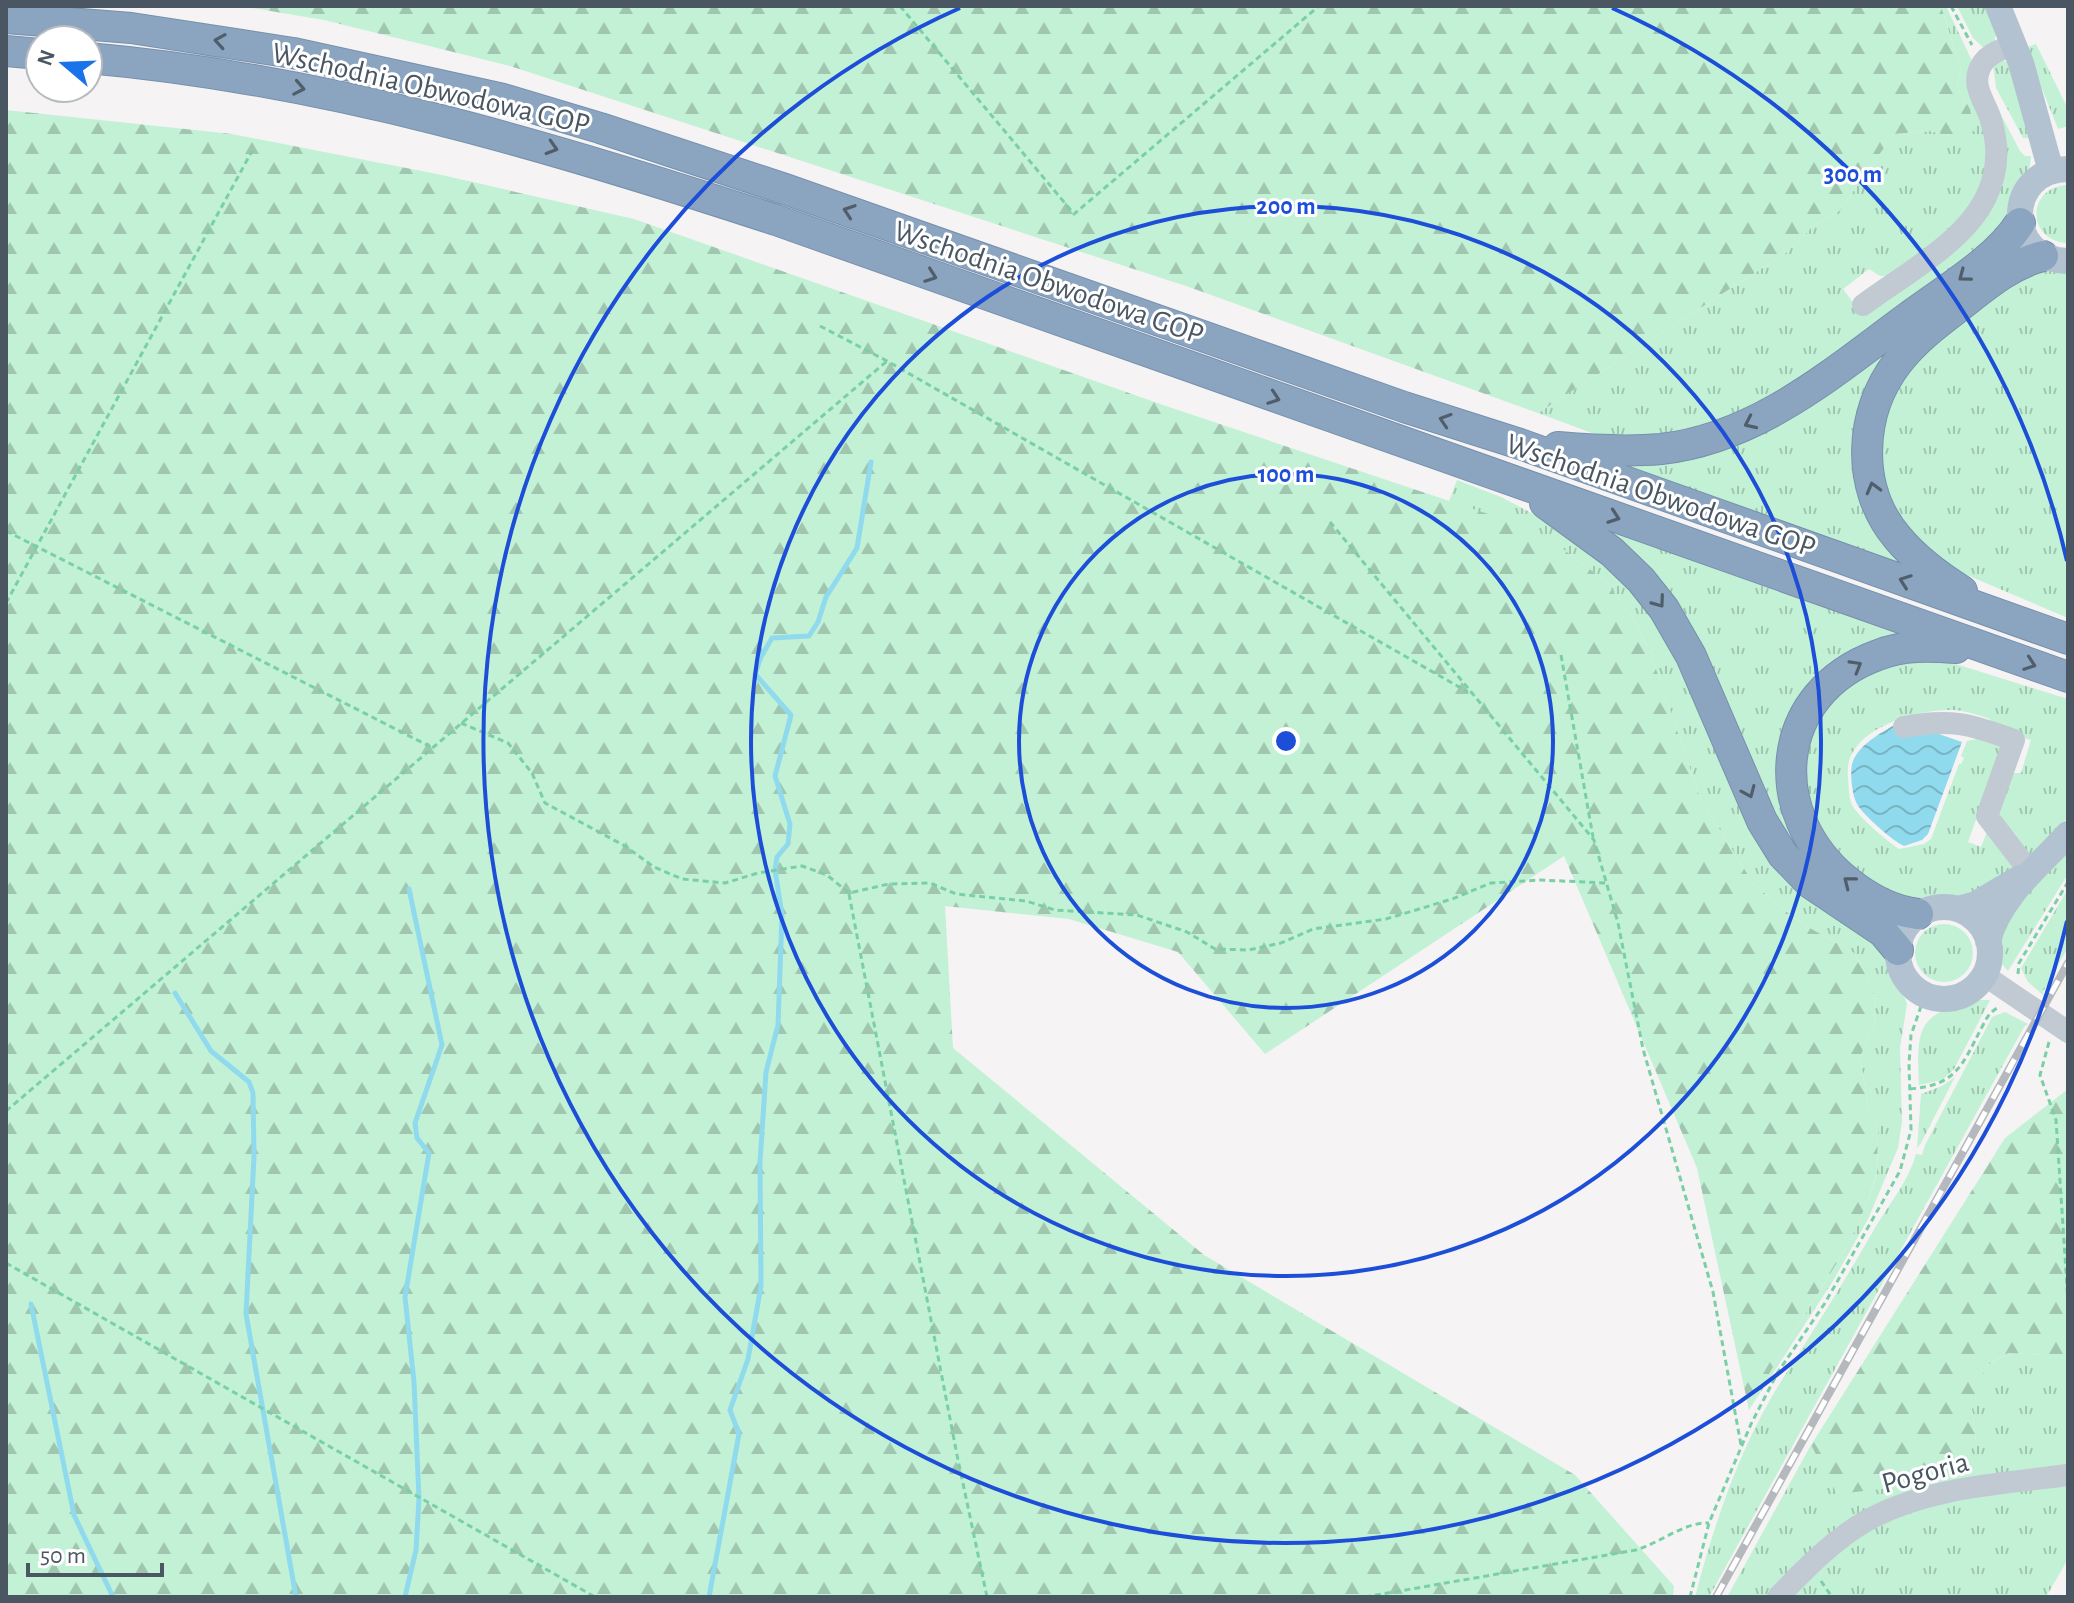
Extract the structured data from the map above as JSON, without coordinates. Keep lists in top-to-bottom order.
{
  "streets": {
    "highway": ["Wschodnia Obwodowa GOP"],
    "street": ["Pogoria"]
  },
  "scale_bar": "50 m",
  "north": "left",
  "rings": ["300 m", "200 m", "100 m"]
}
